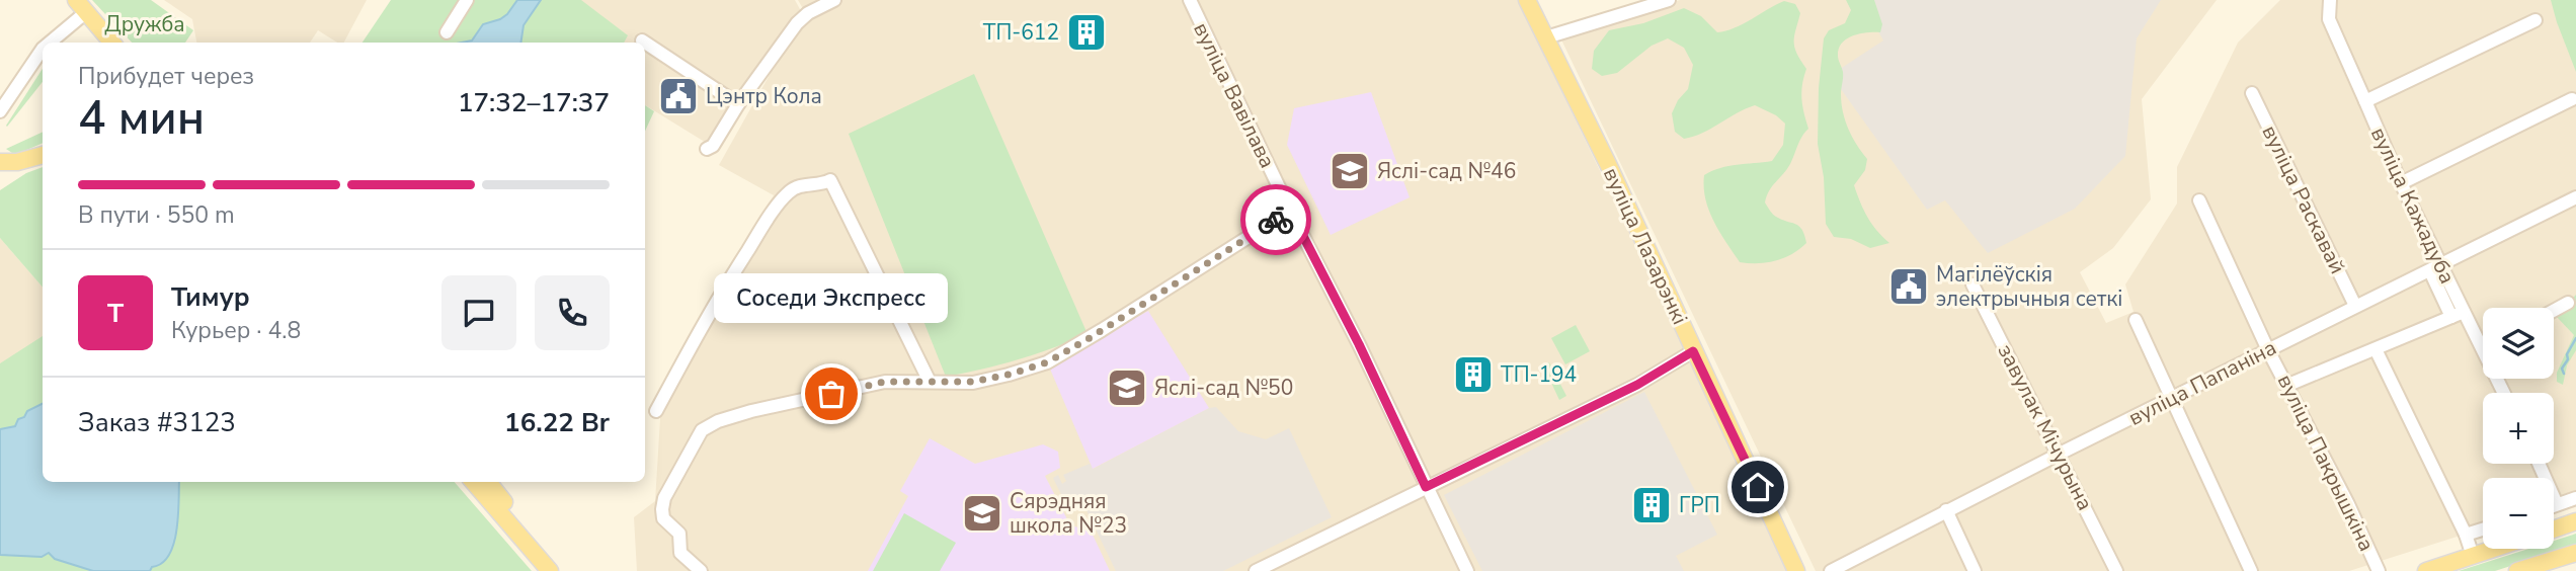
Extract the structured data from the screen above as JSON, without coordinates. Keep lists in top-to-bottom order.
{
  "streets": {
    "main road": ["вуліца Лазарэнкі"],
    "street": [
      "вуліца Вавілава",
      "вуліца Раскавай",
      "вуліца Кажадуба",
      "вуліца Папаніна",
      "завулак Мічурына",
      "вуліца Пакрышкіна"
    ]
  },
  "crossings": [
    ["вуліца Раскавай", "вуліца Папаніна"],
    ["вуліца Кажадуба", "вуліца Папаніна"],
    ["вуліца Папаніна", "завулак Мічурына"],
    ["вуліца Папаніна", "вуліца Пакрышкіна"]
  ],
  "parks": ["Дружба"],
  "places": {
    "building": ["ТП-612", "ТП-194", "ГРП"],
    "public building": ["Цэнтр Кола", "Магілёўскія электрычныя сеткі"],
    "school or university": ["Яслі-сад №46", "Яслі-сад №50", "Сярэдняя школа №23"],
    "other": ["Соседи Экспресс"]
  },
  "page": {
    "heading": ["4 мин", "Прибудет через", "17:32–17:37"],
    "panel": [
      "Тимур",
      "Курьер · 4.8",
      "Заказ #3123",
      "16.22 Br"
    ],
    "bar": "В пути · 550 m",
    "bubble": "Соседи Экспресс",
    "round": "Т",
    "map_buttons": ["+", "−"]
  }
}
